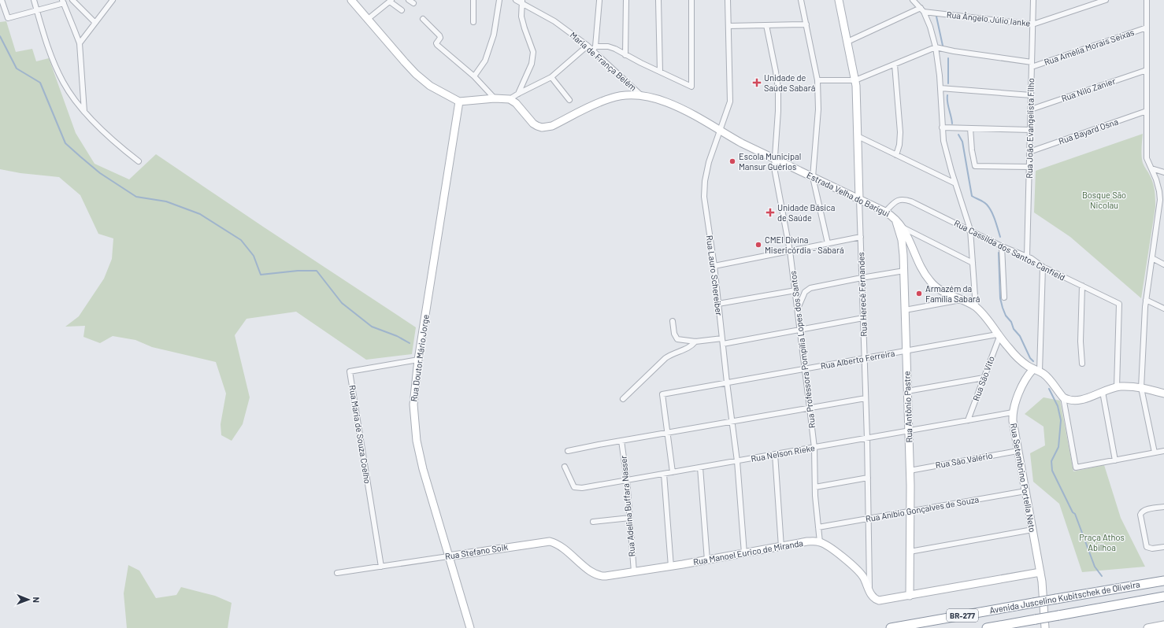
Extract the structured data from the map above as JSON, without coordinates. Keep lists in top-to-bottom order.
{
  "streets": {
    "highway": ["Avenida Juscelino Kubitschek de Oliveira", "BR-277"],
    "street": [
      "Rua Ângelo Júlio Ianke",
      "Rua Amélia Morais Seixas",
      "Maria de França Belém",
      "Rua Nilo Zanier",
      "Rua João Evangelista Filho",
      "Rua Bayard Osna",
      "Estrada Velha do Barigui",
      "Rua Cassilda dos Santos Canfield",
      "Rua Lauro Schereiber",
      "Rua Herecê Fernandes",
      "Rua Professora Pompília Lopes dos Santos",
      "Rua Doutor Mário Jorge",
      "Rua Alberto Ferreira",
      "Rua São Vito",
      "Rua Antônio Pastre",
      "Rua Maria de Souza Coelho",
      "Rua Nelson Rieke",
      "Rua São Valério",
      "Rua Setembrino Portella Neto",
      "Rua Adelina Buffara Nasser",
      "Rua Aníbio Gonçalves de Souza",
      "Rua Stefano Soik",
      "Rua Manoel Eurico de Miranda"
    ]
  },
  "crossings": [
    ["Rua Ângelo Júlio Ianke", "Rua João Evangelista Filho"],
    ["Rua Amélia Morais Seixas", "Rua João Evangelista Filho"],
    ["Maria de França Belém", "Estrada Velha do Barigui"],
    ["Rua Nilo Zanier", "Rua João Evangelista Filho"],
    ["Rua João Evangelista Filho", "Rua Bayard Osna"],
    ["Rua João Evangelista Filho", "Rua Cassilda dos Santos Canfield"],
    ["Estrada Velha do Barigui", "Rua Cassilda dos Santos Canfield"],
    ["Estrada Velha do Barigui", "Rua Lauro Schereiber"],
    ["Estrada Velha do Barigui", "Rua Herecê Fernandes"],
    ["Estrada Velha do Barigui", "Rua Professora Pompília Lopes dos Santos"],
    ["Estrada Velha do Barigui", "Rua Alberto Ferreira"],
    ["Estrada Velha do Barigui", "Rua São Vito"],
    ["Estrada Velha do Barigui", "Rua Antônio Pastre"],
    ["Estrada Velha do Barigui", "Rua Setembrino Portella Neto"],
    ["Rua Lauro Schereiber", "Rua Alberto Ferreira"],
    ["Rua Lauro Schereiber", "Rua Nelson Rieke"],
    ["Rua Lauro Schereiber", "Rua Manoel Eurico de Miranda"],
    ["Rua Herecê Fernandes", "Rua Alberto Ferreira"],
    ["Rua Herecê Fernandes", "Rua Nelson Rieke"],
    ["Rua Herecê Fernandes", "Rua Aníbio Gonçalves de Souza"],
    ["Rua Professora Pompília Lopes dos Santos", "Rua Alberto Ferreira"],
    ["Rua Professora Pompília Lopes dos Santos", "Rua Nelson Rieke"],
    ["Rua Professora Pompília Lopes dos Santos", "Rua Aníbio Gonçalves de Souza"],
    ["Rua Professora Pompília Lopes dos Santos", "Rua Manoel Eurico de Miranda"],
    ["Rua Doutor Mário Jorge", "Rua Maria de Souza Coelho"],
    ["Rua Doutor Mário Jorge", "Rua Stefano Soik"],
    ["Rua Alberto Ferreira", "Rua São Vito"],
    ["Rua Alberto Ferreira", "Rua Antônio Pastre"],
    ["Rua São Vito", "Rua Nelson Rieke"],
    ["Rua Antônio Pastre", "Rua Nelson Rieke"],
    ["Rua Antônio Pastre", "Rua São Valério"],
    ["Rua Antônio Pastre", "Rua Aníbio Gonçalves de Souza"],
    ["Rua Maria de Souza Coelho", "Rua Stefano Soik"],
    ["Rua Nelson Rieke", "Rua Setembrino Portella Neto"],
    ["Rua Nelson Rieke", "Rua Adelina Buffara Nasser"],
    ["Rua São Valério", "Rua Setembrino Portella Neto"],
    ["Rua Setembrino Portella Neto", "Rua Aníbio Gonçalves de Souza"],
    ["Rua Adelina Buffara Nasser", "Rua Manoel Eurico de Miranda"],
    ["Rua Stefano Soik", "Rua Manoel Eurico de Miranda"]
  ],
  "parks": ["Bosque São Nicolau", "Praça Athos Abilhoa"],
  "places": {
    "health": ["Unidade de Saúde Sabará", "Unidade Básica de Saúde"],
    "other": ["Escola Municipal Mansur Guérios", "CMEI Divina Misericórdia - Sabará", "Armazém da Família Sabará"]
  },
  "north": "right"
}
